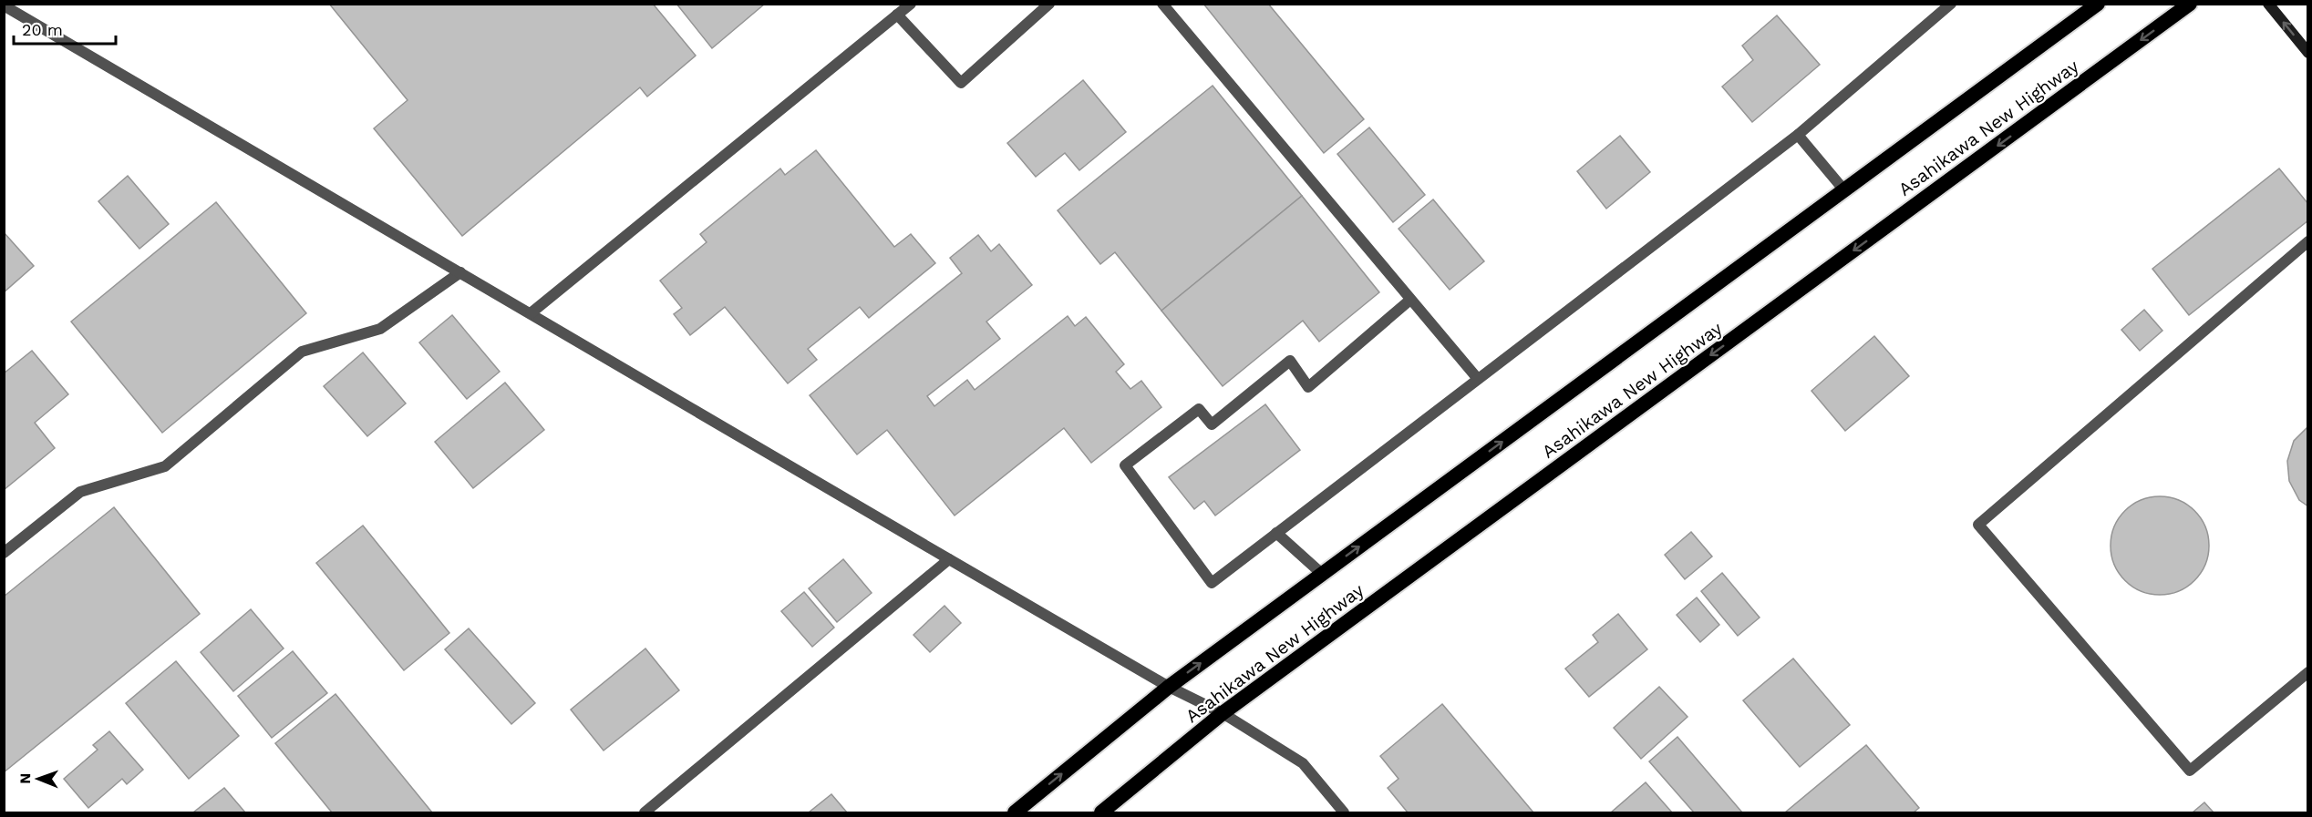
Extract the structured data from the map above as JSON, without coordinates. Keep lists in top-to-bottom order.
{
  "streets": {
    "highway": ["Asahikawa New Highway"]
  },
  "scale_bar": "20 m",
  "north": "left"
}
